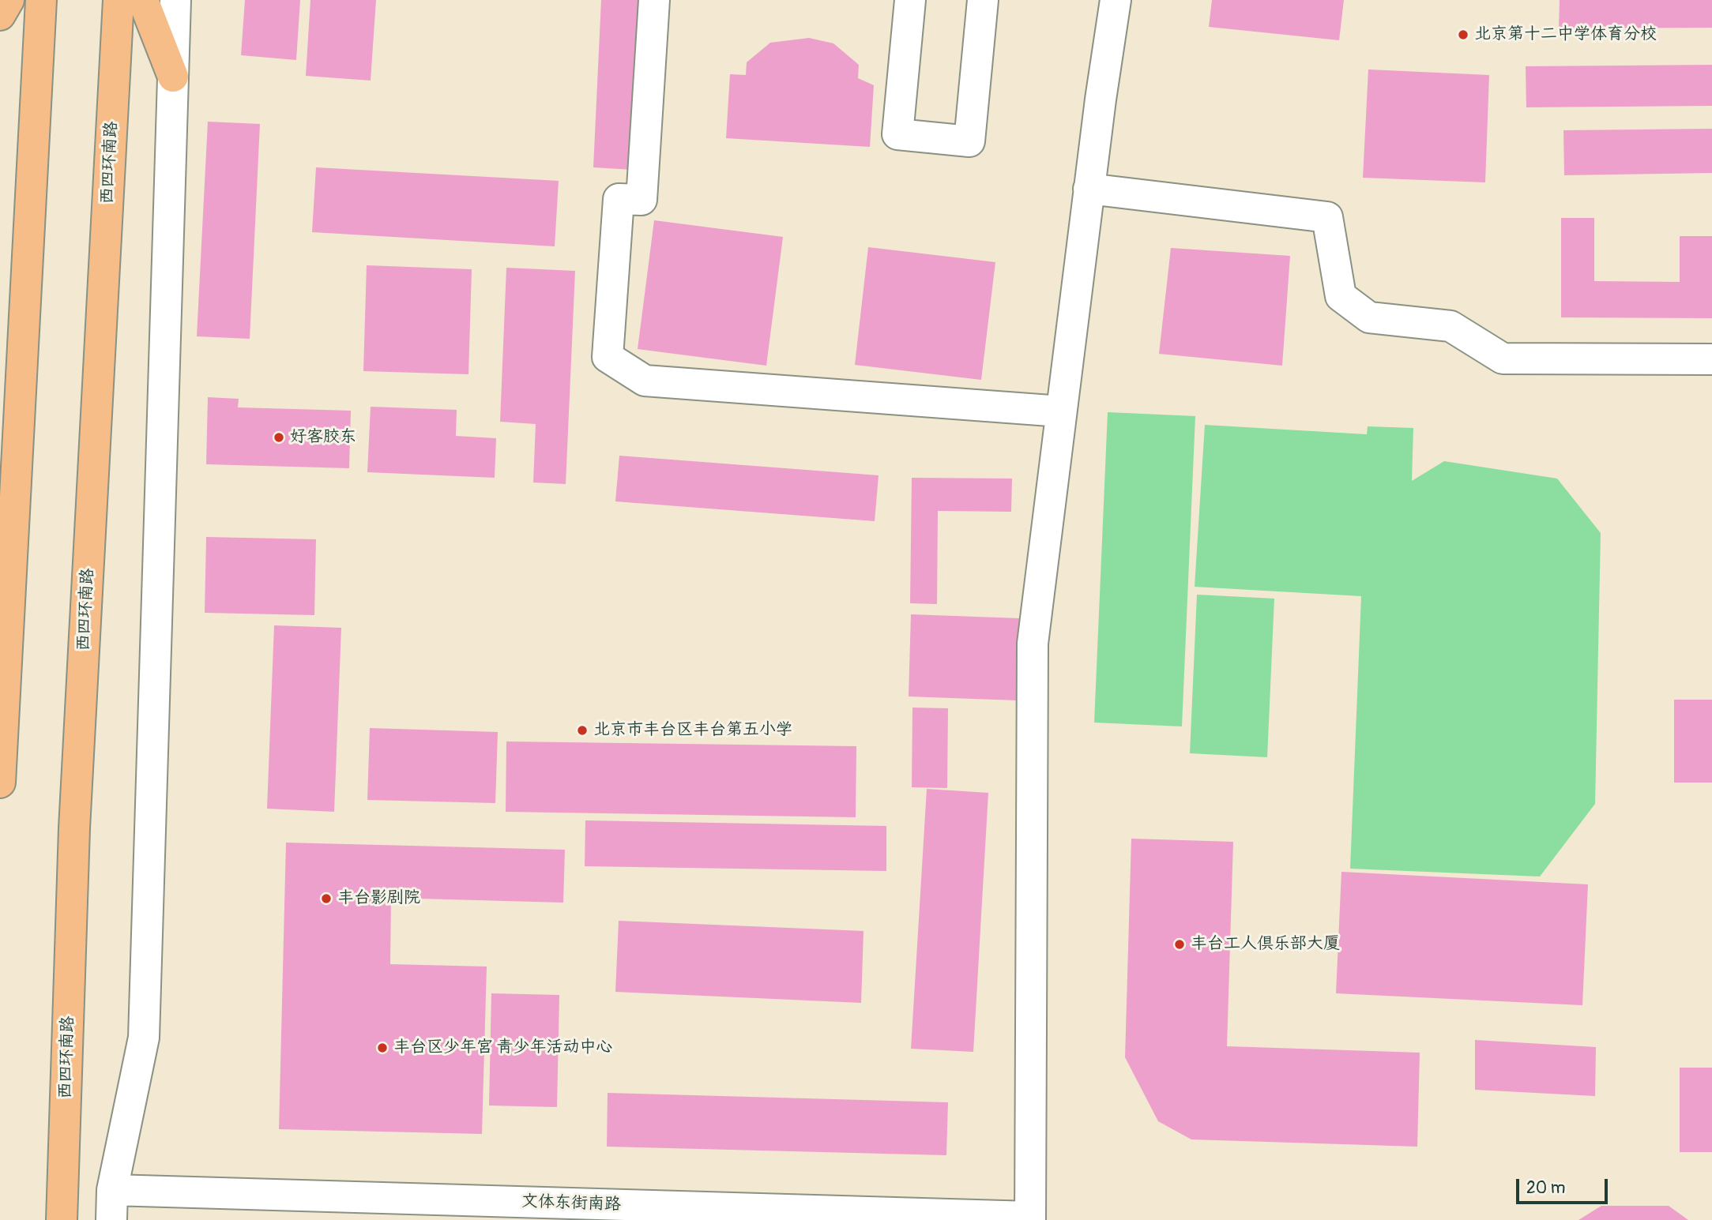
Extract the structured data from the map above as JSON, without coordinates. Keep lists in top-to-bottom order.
{
  "streets": {
    "main road": ["西四环南路"],
    "street": ["文体东街南路"]
  },
  "places": [
    "北京第十二中学体育分校",
    "好客胶东",
    "北京市丰台区丰台第五小学",
    "丰台影剧院",
    "丰台工人俱乐部大厦",
    "丰台区少年宫 青少年活动中心"
  ],
  "scale_bar": "20 m"
}
